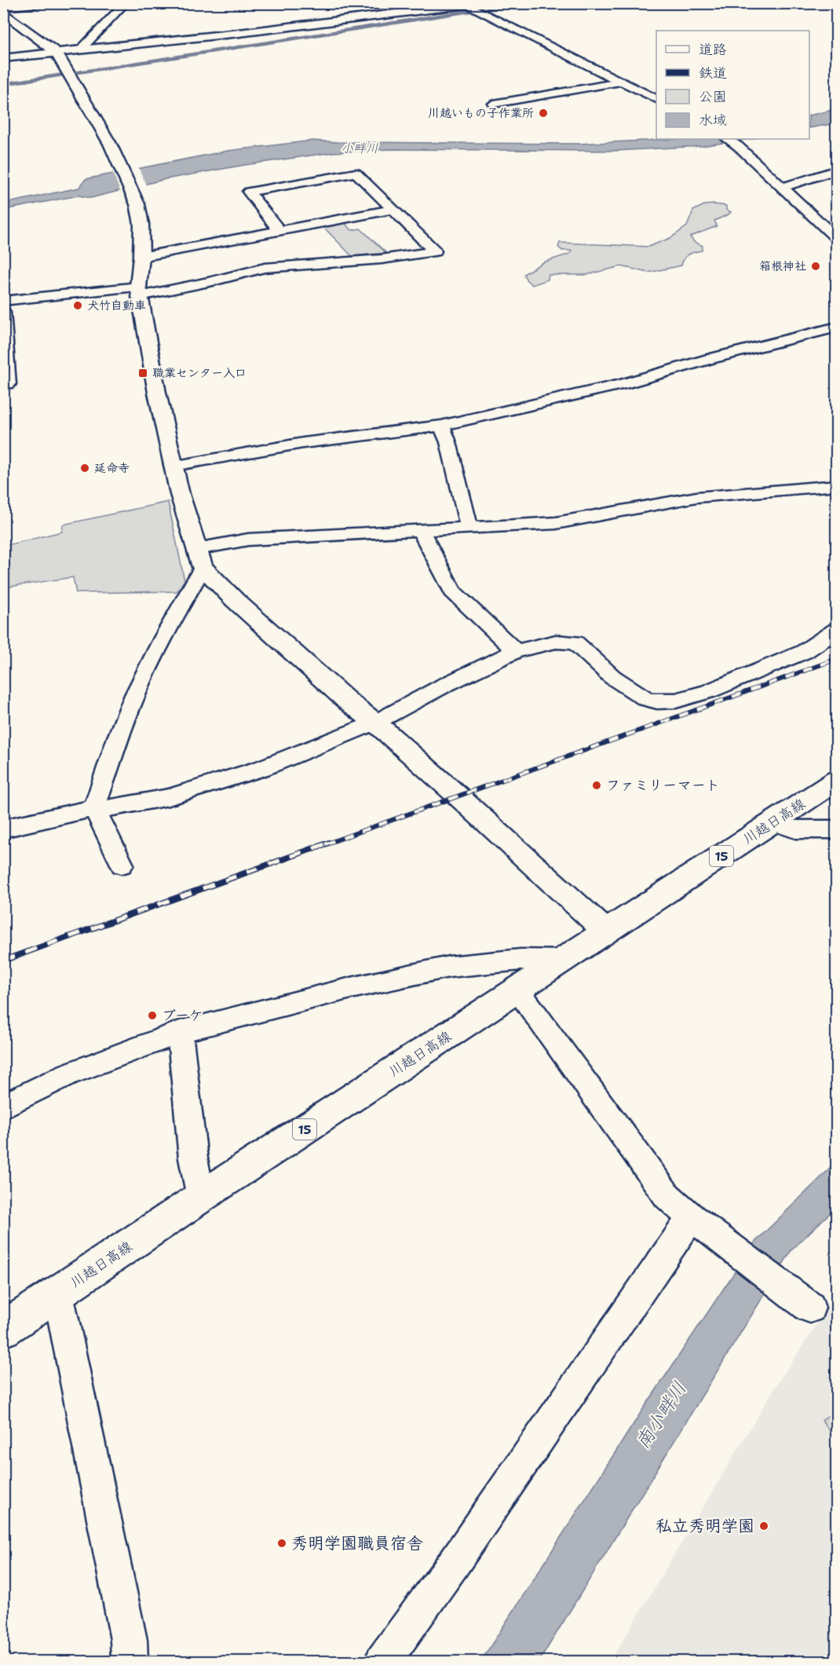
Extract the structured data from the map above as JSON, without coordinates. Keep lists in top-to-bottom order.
{
  "streets": {
    "street": ["川越日高線", "15"]
  },
  "water": ["小畔川", "南小畔川"],
  "places": {
    "other": [
      "川越いもの子作業所",
      "箱根神社",
      "犬竹自動車",
      "延命寺",
      "ファミリーマート",
      "ブーケ",
      "私立秀明学園",
      "秀明学園職員宿舎"
    ],
    "transit": ["職業センター入口"]
  },
  "legend": [
    "道路",
    "鉄道",
    "公園",
    "水域"
  ]
}
